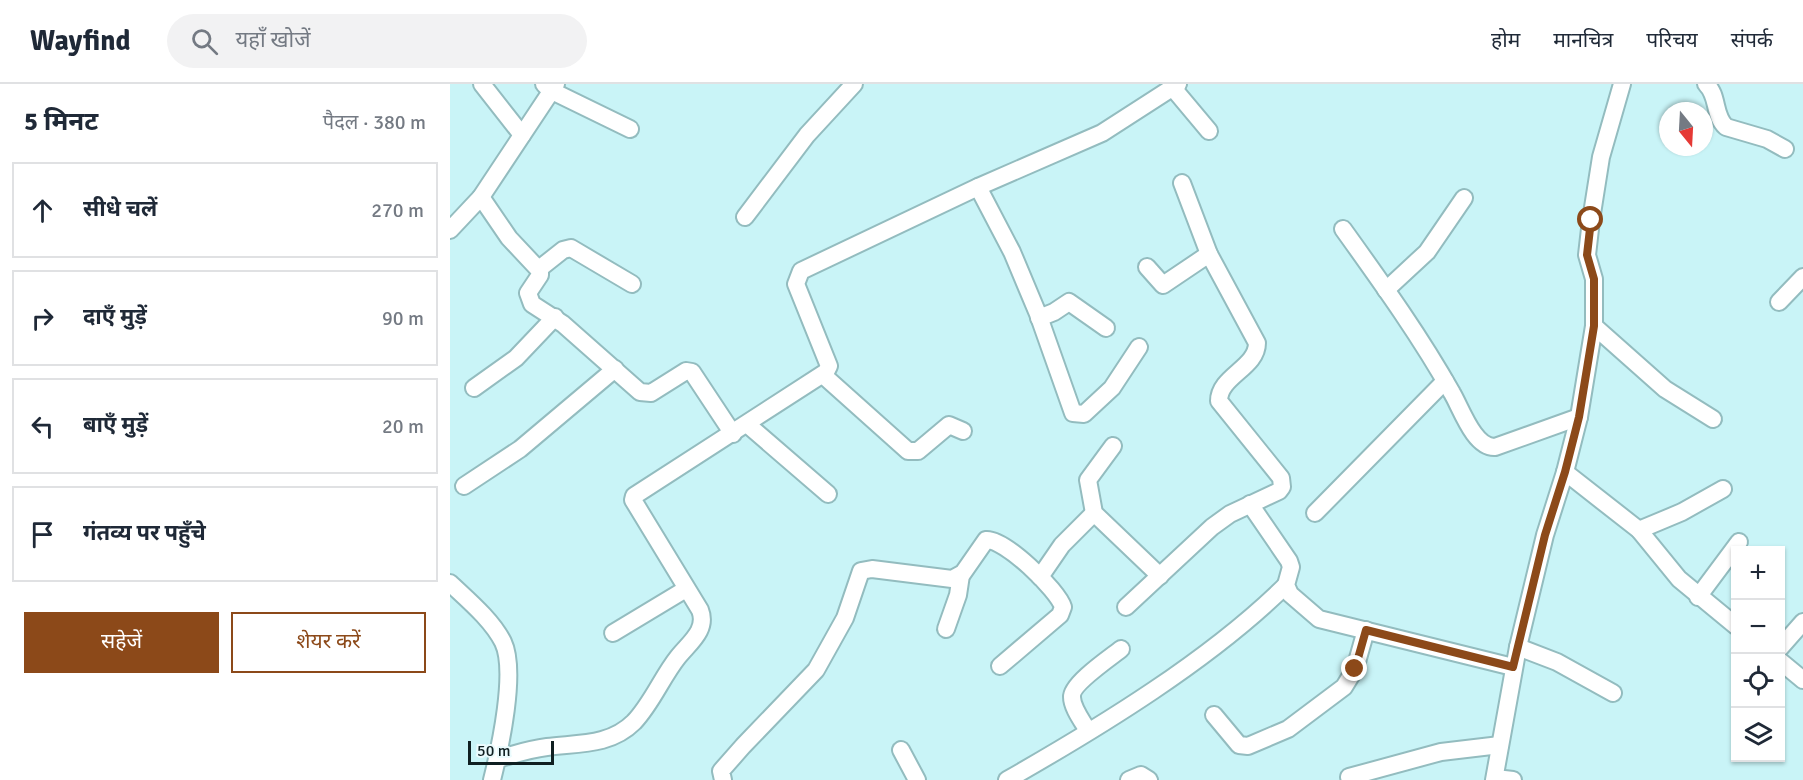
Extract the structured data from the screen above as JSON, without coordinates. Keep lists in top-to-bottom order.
{
  "scale_bar": "50 m",
  "north": "bottom",
  "page": {
    "header": "Wayfind",
    "search": "यहाँ खोजें",
    "nav": [
      "होम",
      "मानचित्र",
      "परिचय",
      "संपर्क"
    ],
    "heading": ["5 मिनट", "पैदल · 380 m"],
    "list": [
      ["सीधे चलें", "270 m"],
      ["दाएँ मुड़ें", "90 m"],
      ["बाएँ मुड़ें", "20 m"],
      "गंतव्य पर पहुँचे"
    ],
    "map_buttons": ["+", "−"],
    "buttons": ["सहेजें", "शेयर करें"],
    "scale": "50 m"
  }
}
